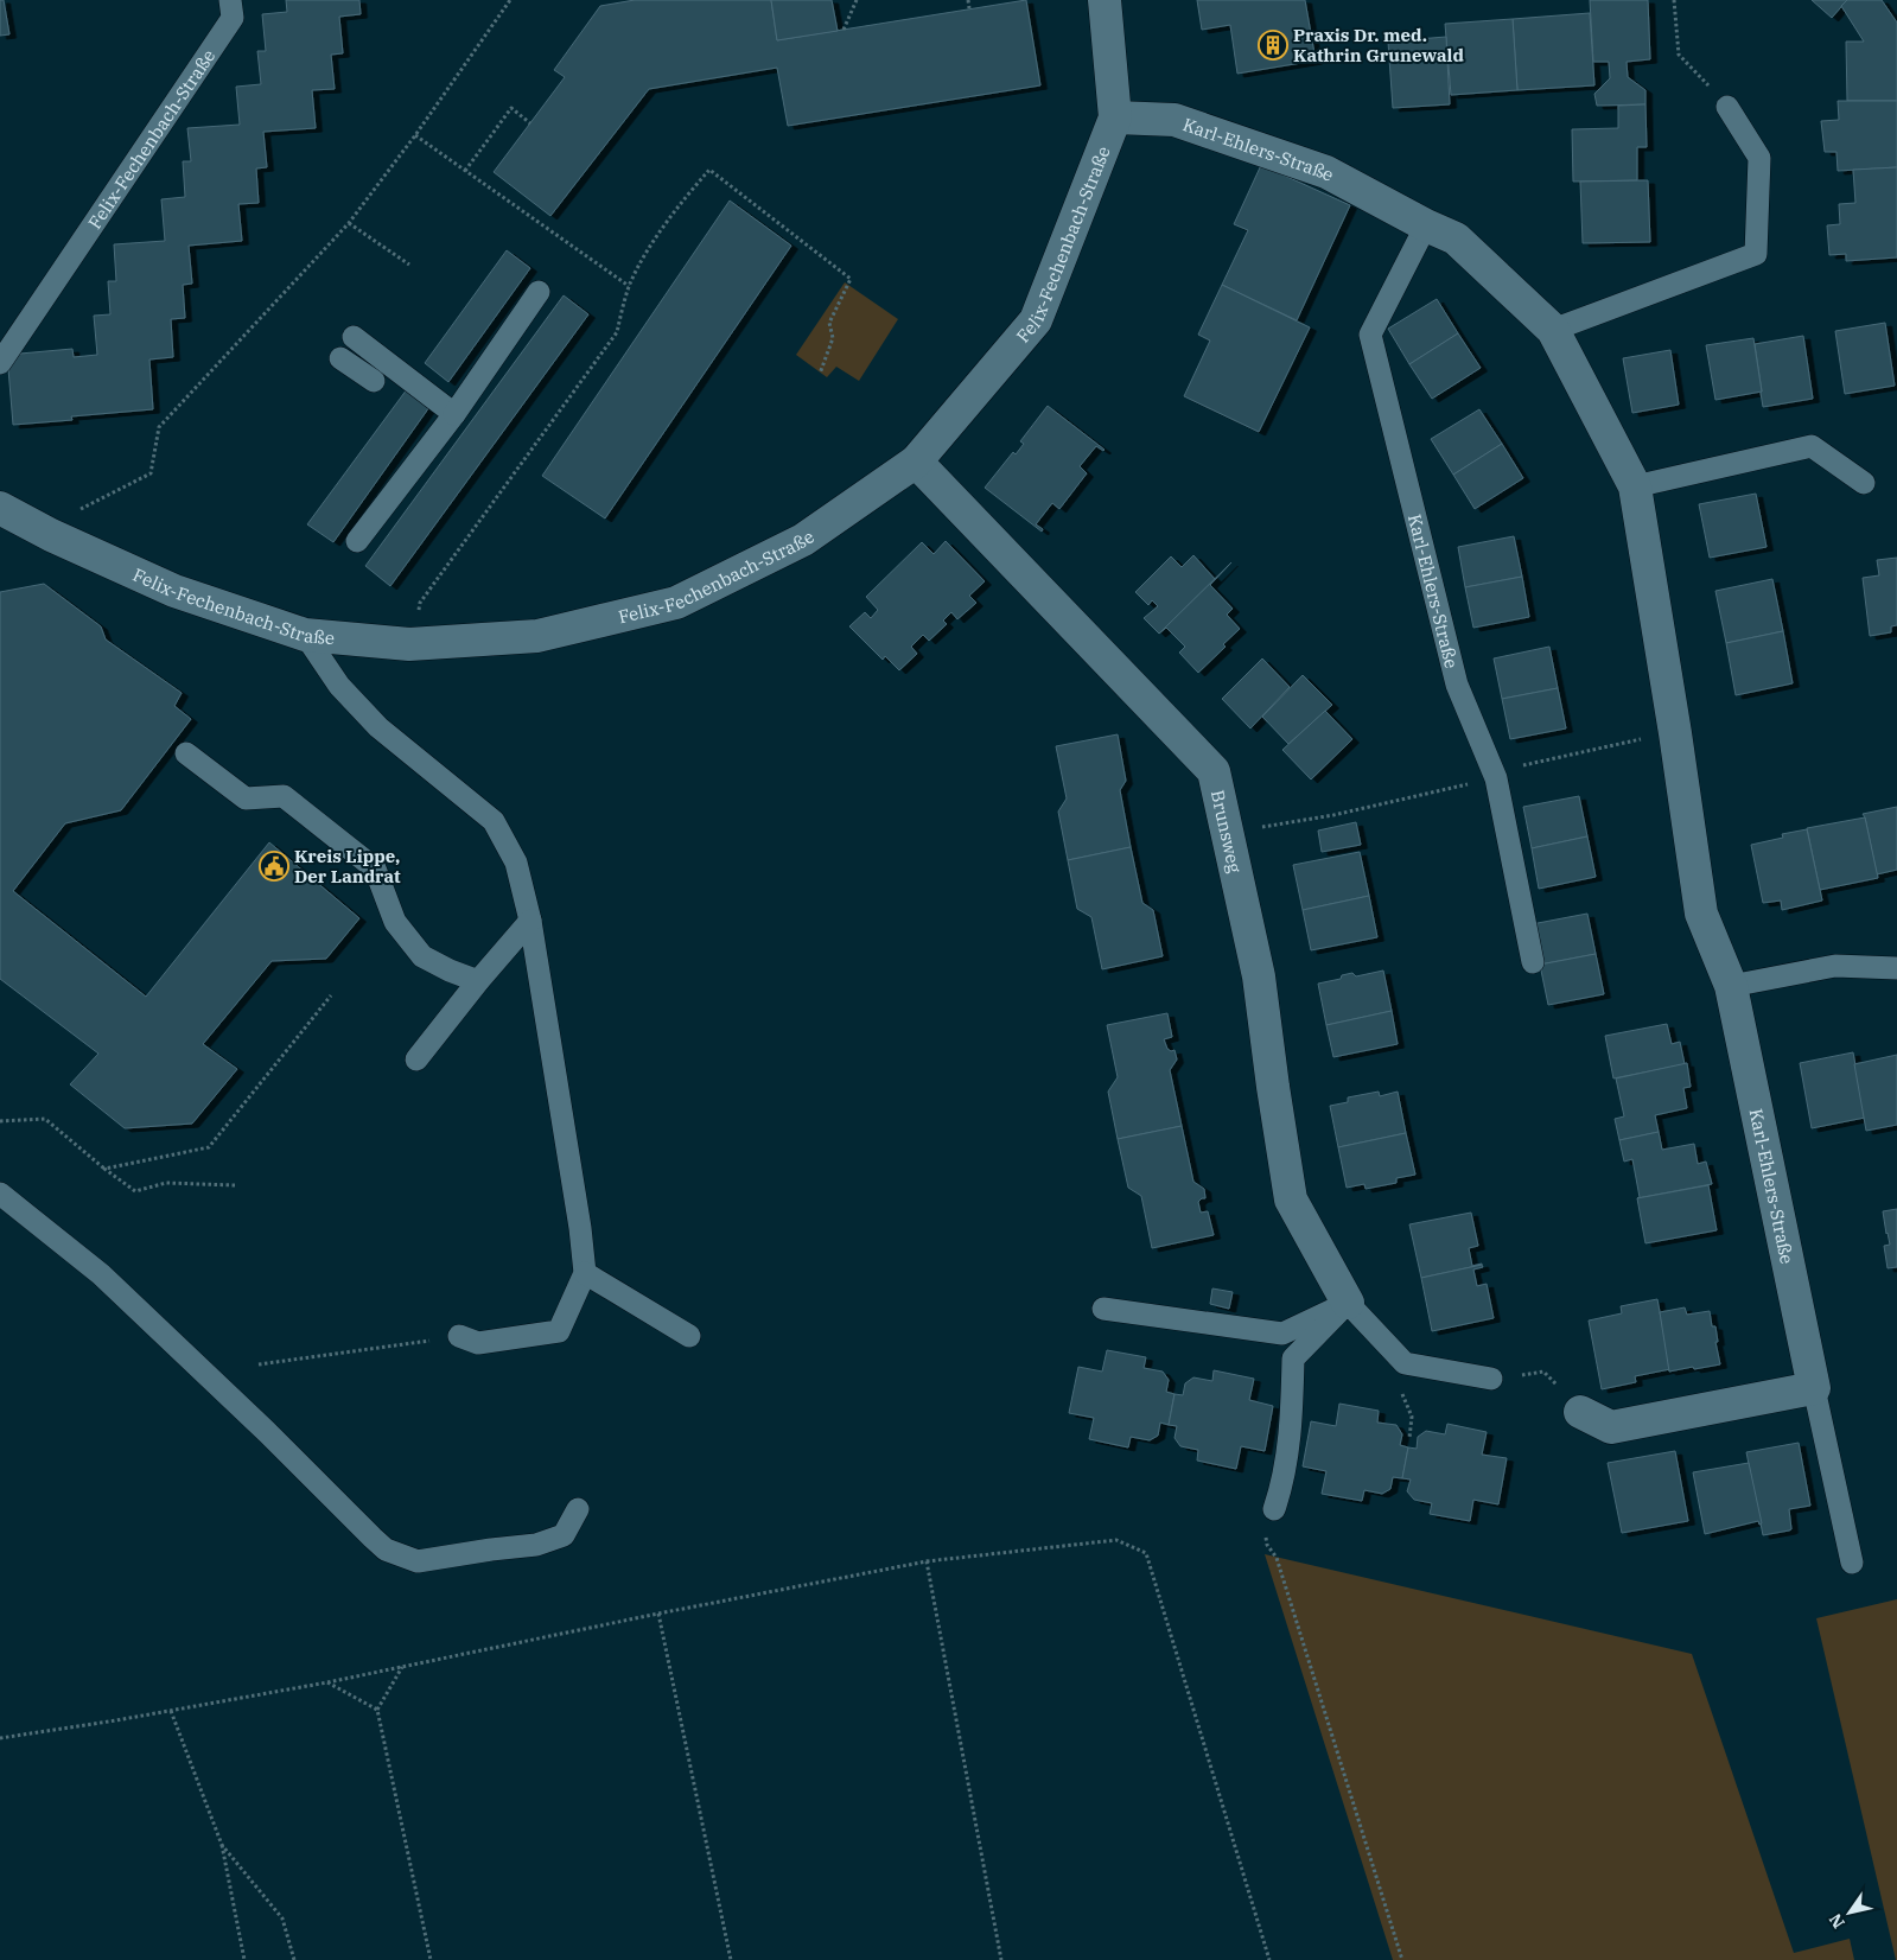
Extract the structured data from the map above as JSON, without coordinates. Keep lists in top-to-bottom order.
{
  "streets": {
    "street": ["Felix-Fechenbach-Straße", "Karl-Ehlers-Straße", "Brunsweg"]
  },
  "crossings": [
    ["Felix-Fechenbach-Straße", "Karl-Ehlers-Straße"],
    ["Felix-Fechenbach-Straße", "Brunsweg"]
  ],
  "places": {
    "building": ["Praxis Dr. med. Kathrin Grunewald"],
    "public building": ["Kreis Lippe, Der Landrat"]
  },
  "north": "bottom left"
}
